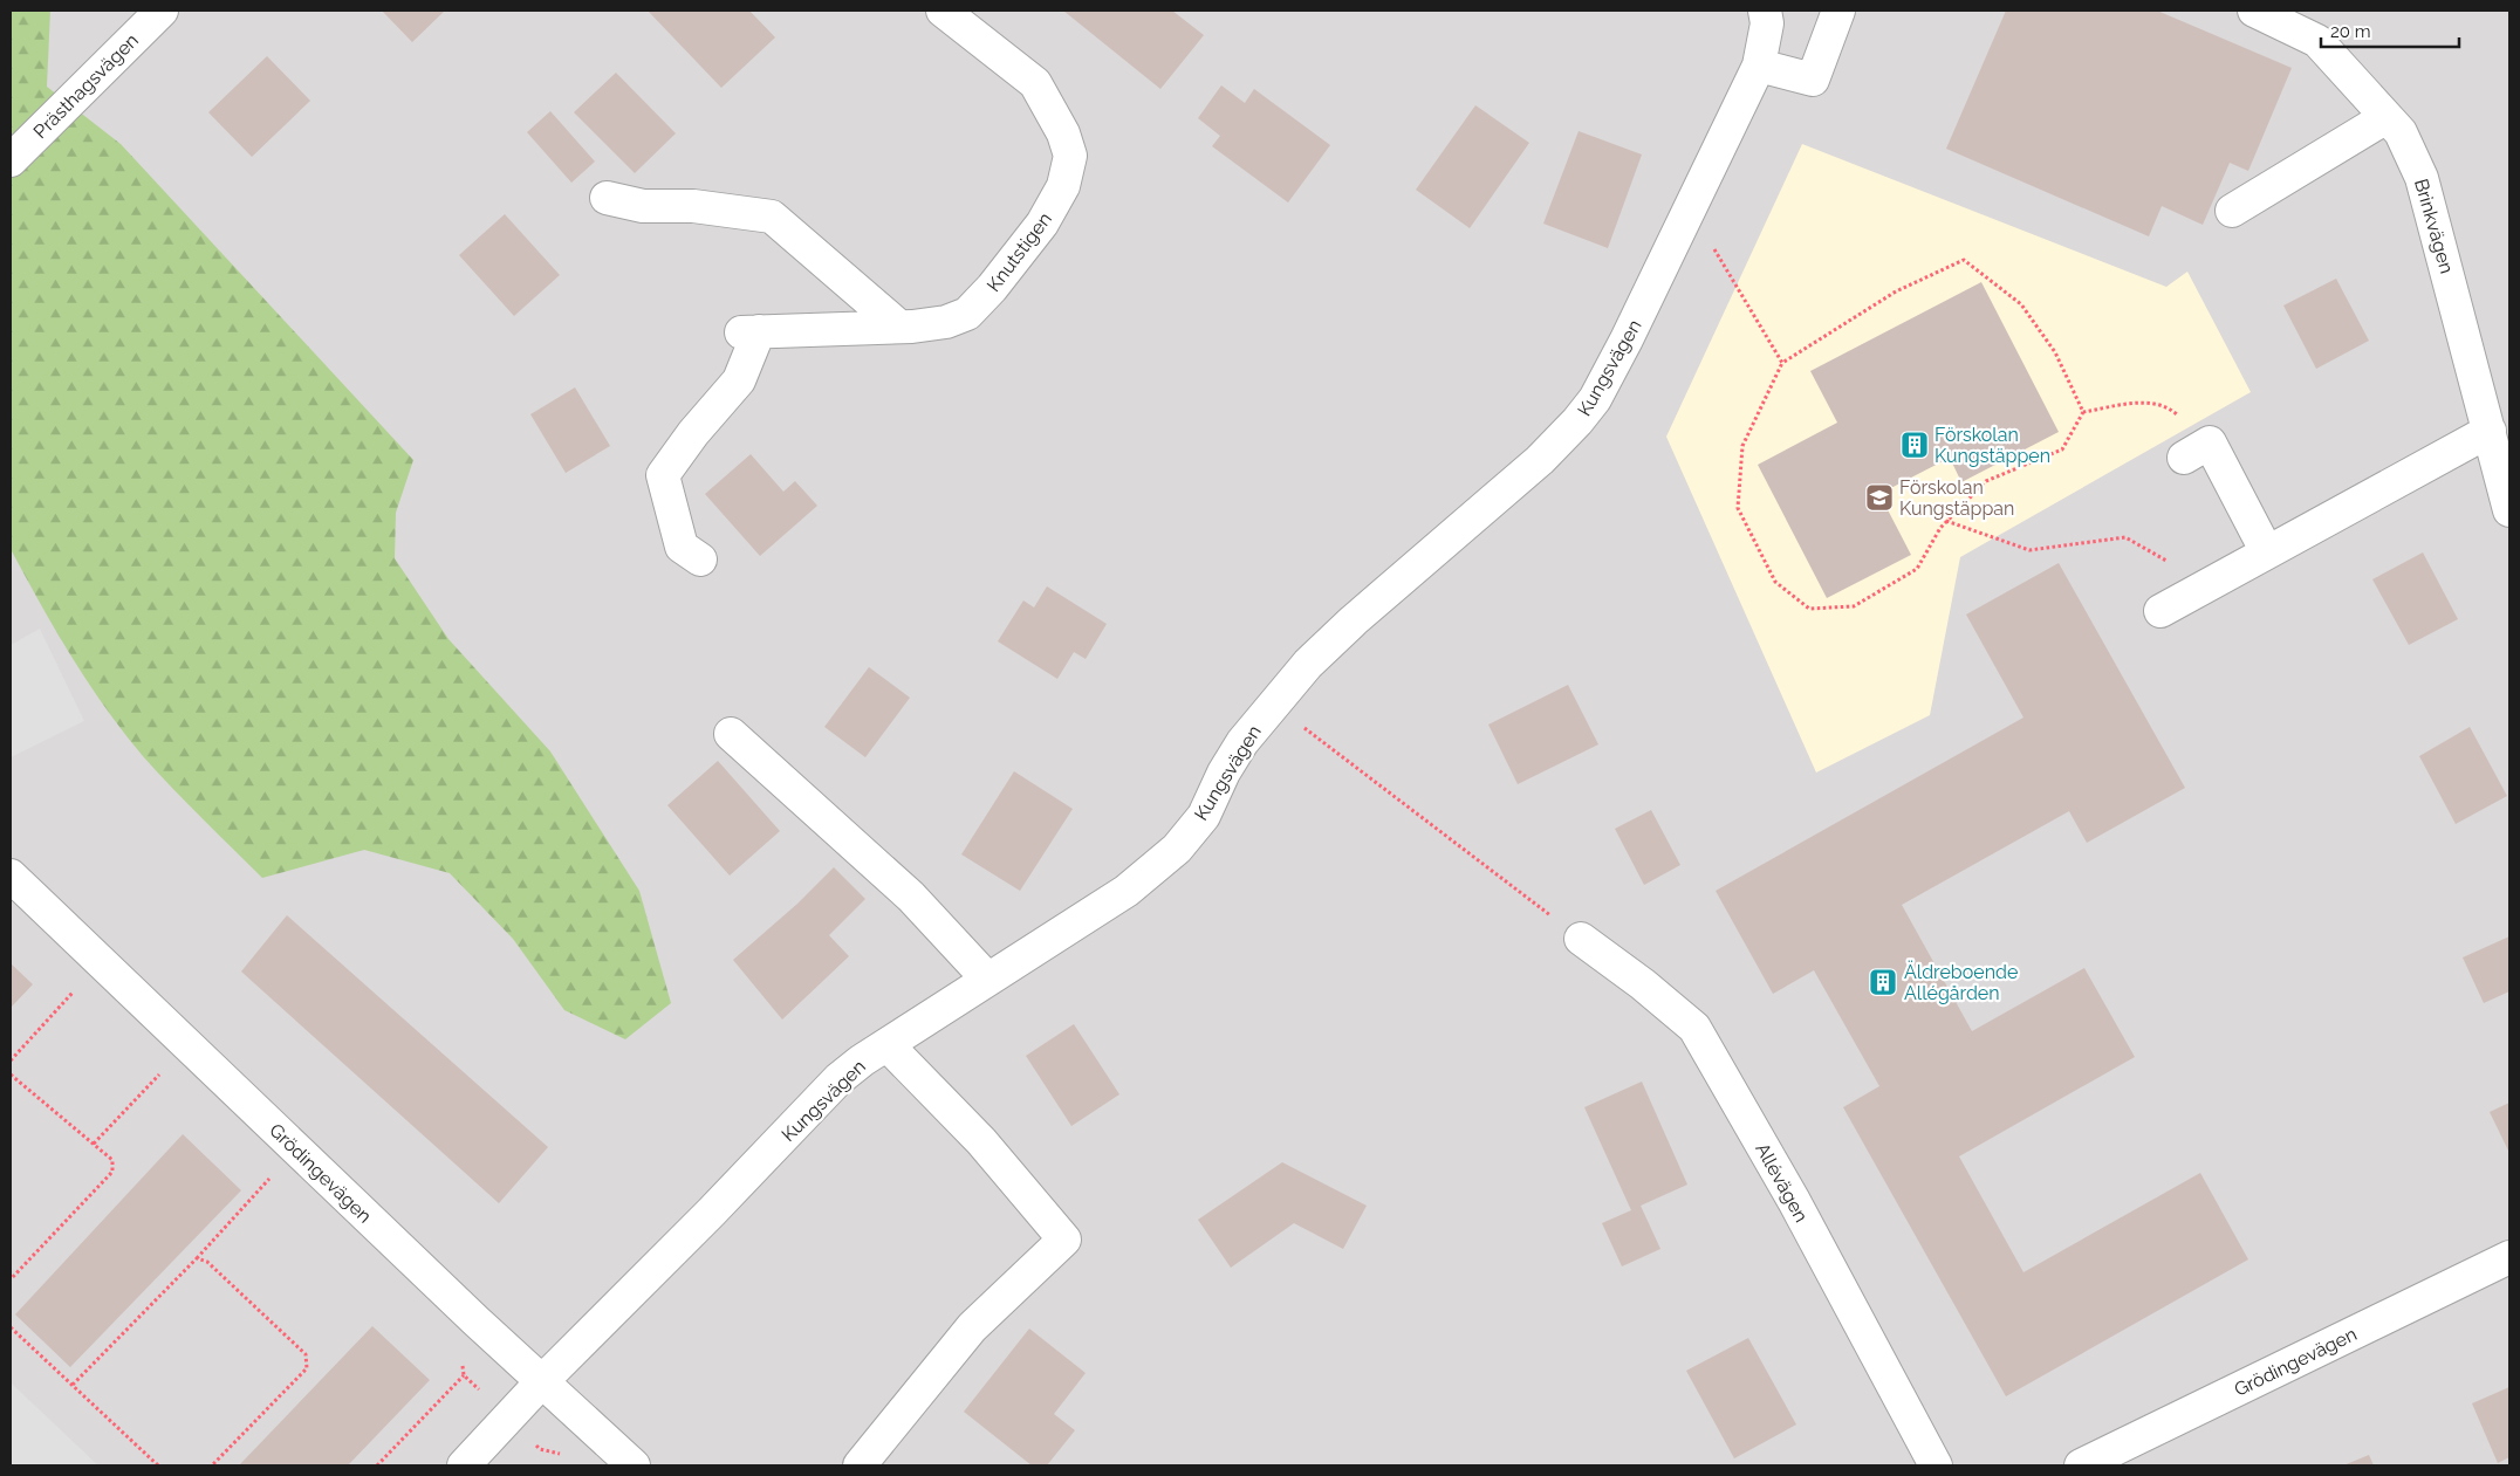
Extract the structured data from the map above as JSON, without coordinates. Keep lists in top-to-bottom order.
{
  "streets": {
    "street": [
      "Prästhagsvägen",
      "Brinkvägen",
      "Knutstigen",
      "Kungsvägen",
      "Grödingevägen",
      "Allévägen"
    ]
  },
  "crossings": [
    ["Kungsvägen", "Grödingevägen"]
  ],
  "places": {
    "building": ["Förskolan Kungstäppen", "Äldreboende Allégården"],
    "school or university": ["Förskolan Kungstäppan"]
  },
  "scale_bar": "20 m"
}
